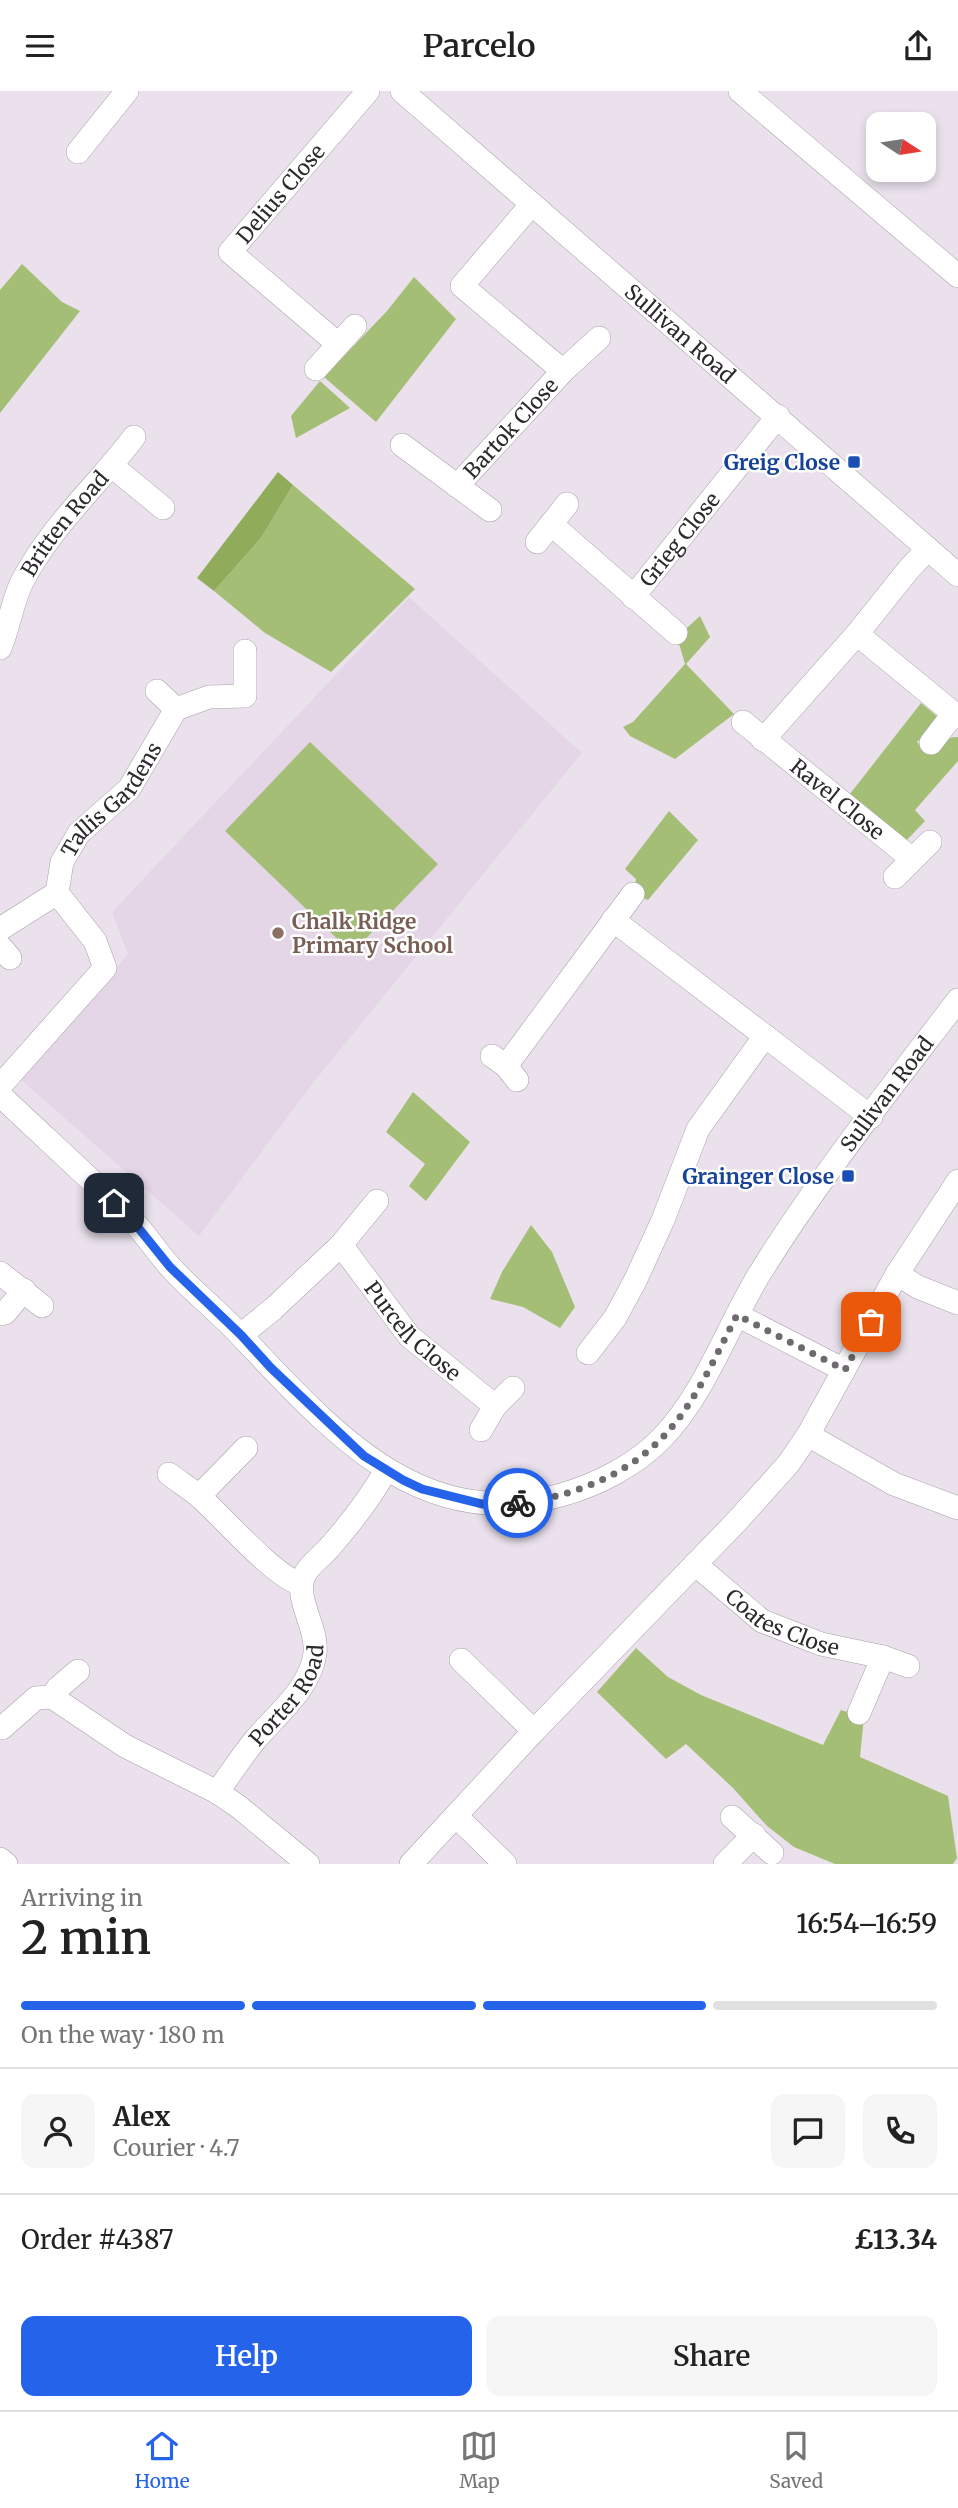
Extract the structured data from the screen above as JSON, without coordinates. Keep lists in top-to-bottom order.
{
  "streets": {
    "street": [
      "Delius Close",
      "Sullivan Road",
      "Bartok Close",
      "Britten Road",
      "Grieg Close",
      "Tallis Gardens",
      "Ravel Close",
      "Purcell Close",
      "Coates Close",
      "Porter Road"
    ]
  },
  "crossings": [
    ["Sullivan Road", "Bartok Close"],
    ["Sullivan Road", "Grieg Close"]
  ],
  "places": {
    "transit": ["Greig Close", "Grainger Close"],
    "other": ["Chalk Ridge Primary School"]
  },
  "north": "right",
  "page": {
    "header": "Parcelo",
    "heading": ["2 min", "Arriving in", "16:54–16:59"],
    "panel": [
      "Alex",
      "Courier · 4.7",
      "Order #4387",
      "£13.34"
    ],
    "bar": "On the way · 180 m",
    "buttons": ["Help", "Share"],
    "tabs": ["Home", "Map", "Saved"]
  }
}
